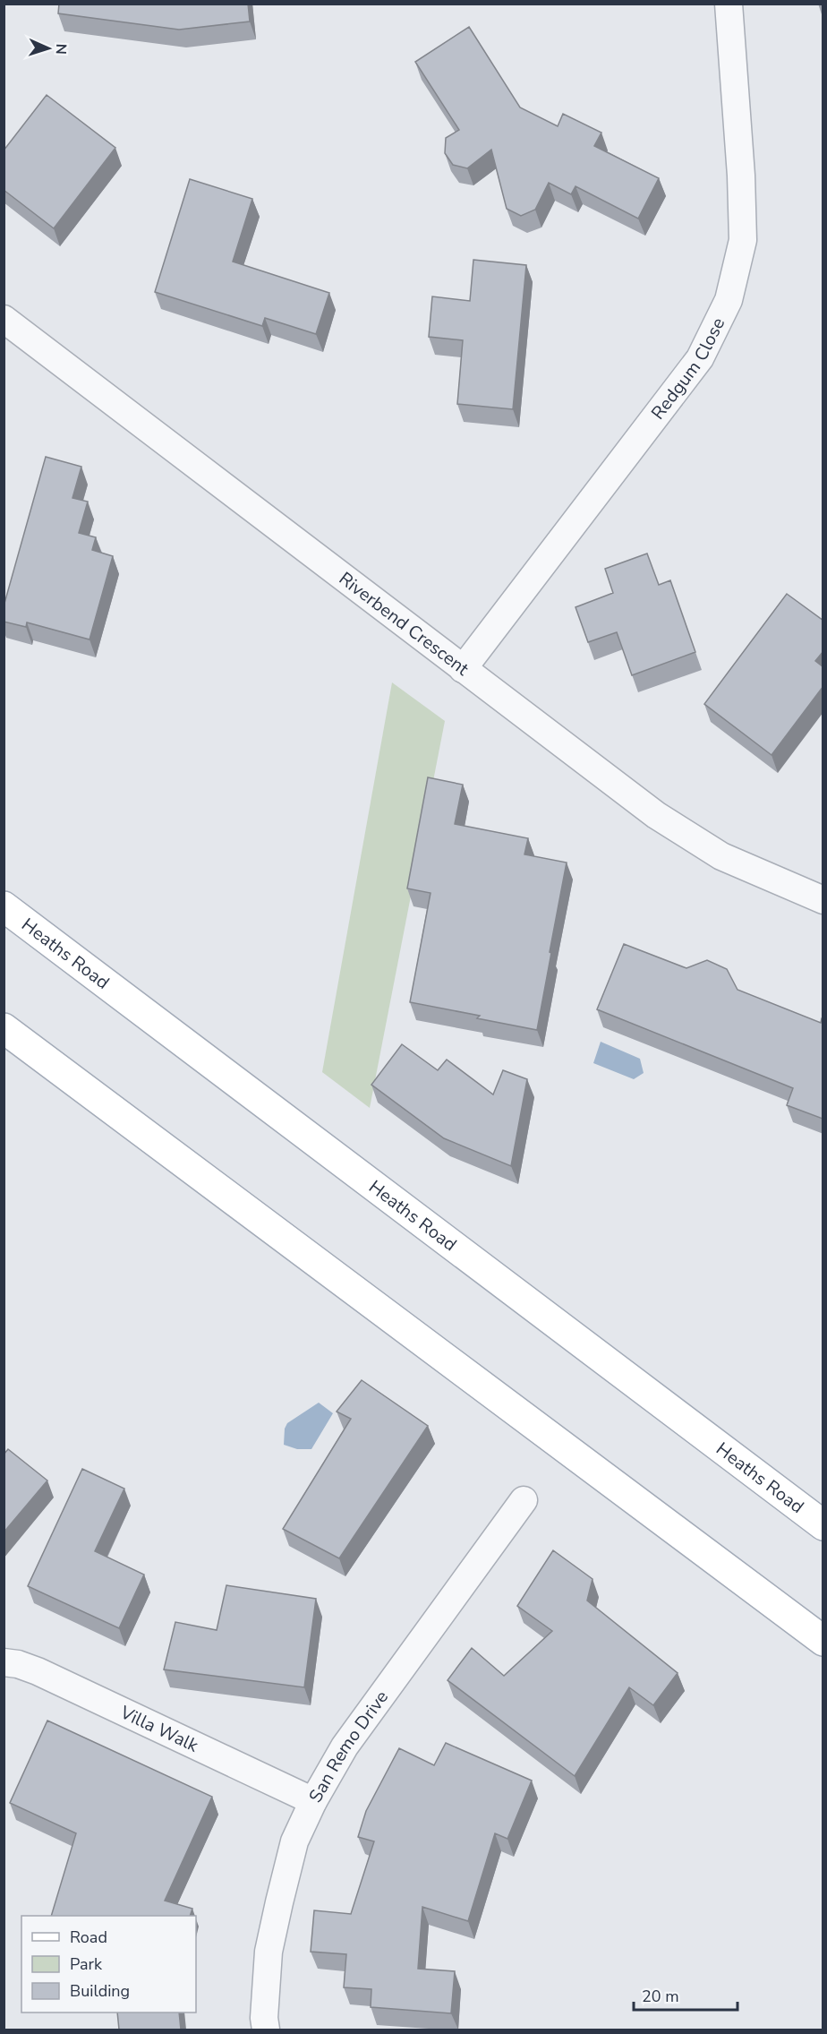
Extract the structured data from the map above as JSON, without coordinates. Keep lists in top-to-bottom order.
{
  "streets": {
    "main road": ["Heaths Road"],
    "street": [
      "Redgum Close",
      "Riverbend Crescent",
      "Villa Walk",
      "San Remo Drive"
    ]
  },
  "crossings": [
    ["Redgum Close", "Riverbend Crescent"],
    ["Villa Walk", "San Remo Drive"]
  ],
  "legend": ["Road", "Park", "Building"],
  "scale_bar": "20 m",
  "north": "right"
}
